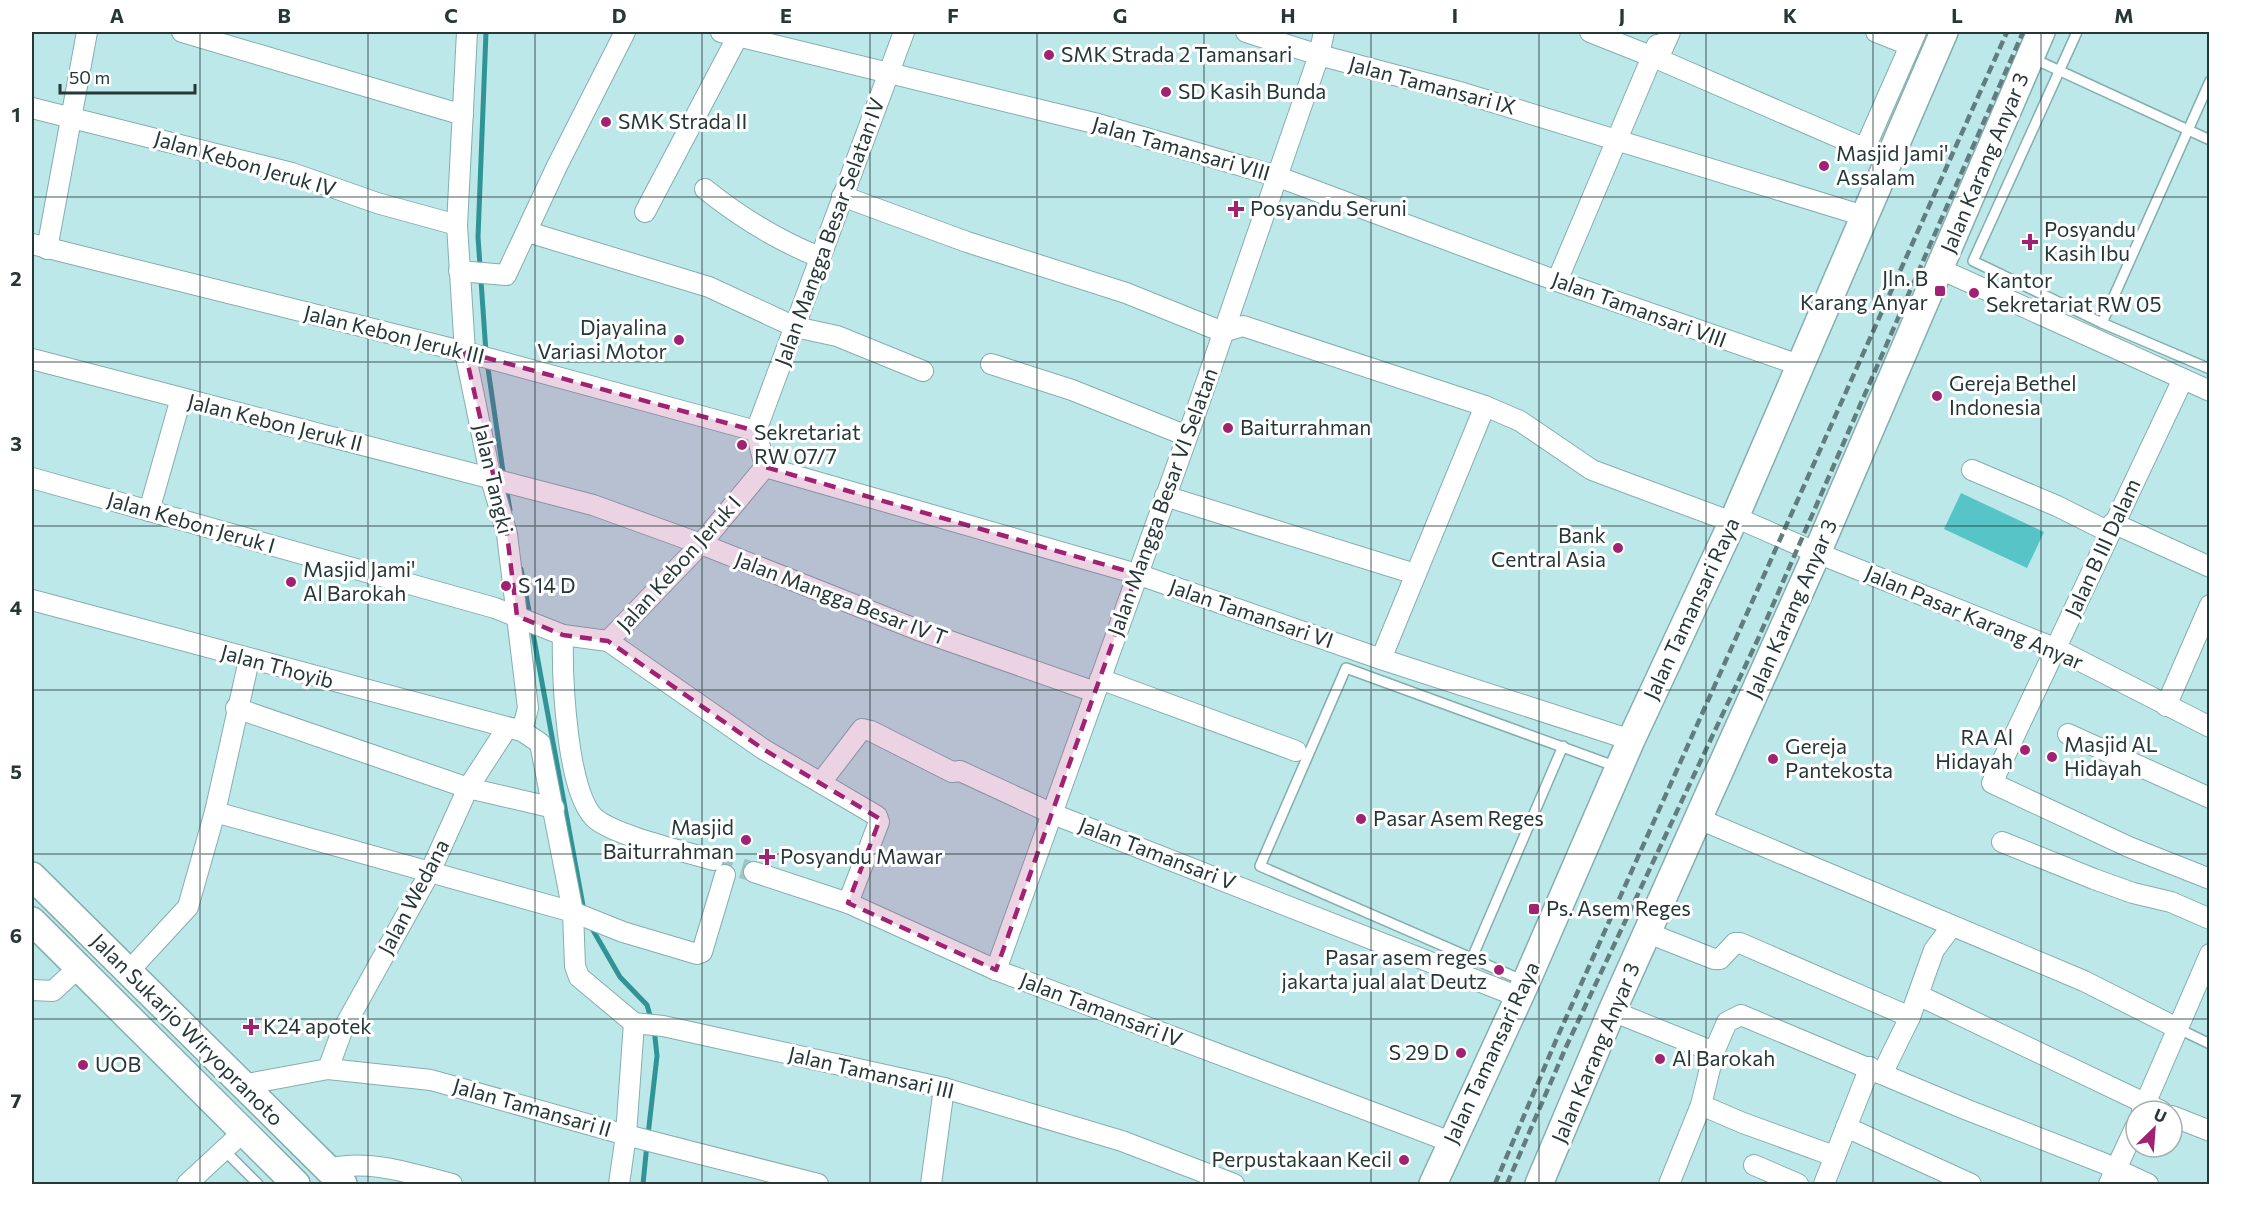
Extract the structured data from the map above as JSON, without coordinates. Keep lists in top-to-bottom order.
{
  "streets": {
    "street": [
      "Jalan Tamansari IX",
      "Jalan Tamansari VIII",
      "Jalan Karang Anyar 3",
      "Jalan Kebon Jeruk IV",
      "Jalan Mangga Besar Selatan IV",
      "Jalan Kebon Jeruk III",
      "Jalan Kebon Jeruk II",
      "Jalan Tangki",
      "Jalan Mangga Besar VI Selatan",
      "Jalan Kebon Jeruk I",
      "Jalan B III Dalam",
      "Jalan Mangga Besar IV T",
      "Jalan Tamansari Raya",
      "Jalan Tamansari VI",
      "Jalan Pasar Karang Anyar",
      "Jalan Thoyib",
      "Jalan Tamansari V",
      "Jalan Wedana",
      "Jalan Tamansari IV",
      "Jalan Sukarjo Wiryopranoto",
      "Jalan Tamansari III",
      "Jalan Tamansari II"
    ]
  },
  "crossings": [
    ["Jalan Tamansari IX", "Jalan Mangga Besar VI Selatan"],
    ["Jalan Tamansari IX", "Jalan Tamansari Raya"],
    ["Jalan Tamansari VIII", "Jalan Mangga Besar Selatan IV"],
    ["Jalan Tamansari VIII", "Jalan Mangga Besar VI Selatan"],
    ["Jalan Tamansari VIII", "Jalan Tamansari Raya"],
    ["Jalan Karang Anyar 3", "Jalan Pasar Karang Anyar"],
    ["Jalan Kebon Jeruk IV", "Jalan Tangki"],
    ["Jalan Mangga Besar Selatan IV", "Jalan Kebon Jeruk III"],
    ["Jalan Kebon Jeruk III", "Jalan Tangki"],
    ["Jalan Kebon Jeruk II", "Jalan Tangki"],
    ["Jalan Kebon Jeruk II", "Jalan Mangga Besar IV T"],
    ["Jalan Tangki", "Jalan Kebon Jeruk I"],
    ["Jalan Tangki", "Jalan Thoyib"],
    ["Jalan Tangki", "Jalan Wedana"],
    ["Jalan Mangga Besar VI Selatan", "Jalan Mangga Besar IV T"],
    ["Jalan Mangga Besar VI Selatan", "Jalan Tamansari VI"],
    ["Jalan Mangga Besar VI Selatan", "Jalan Pasar Karang Anyar"],
    ["Jalan Mangga Besar VI Selatan", "Jalan Tamansari V"],
    ["Jalan Mangga Besar VI Selatan", "Jalan Tamansari IV"],
    ["Jalan Kebon Jeruk I", "Jalan Mangga Besar IV T"],
    ["Jalan Kebon Jeruk I", "Jalan Tamansari VI"],
    ["Jalan B III Dalam", "Jalan Pasar Karang Anyar"],
    ["Jalan Tamansari Raya", "Jalan Tamansari VI"],
    ["Jalan Tamansari Raya", "Jalan Pasar Karang Anyar"],
    ["Jalan Tamansari Raya", "Jalan Tamansari V"],
    ["Jalan Tamansari Raya", "Jalan Tamansari IV"],
    ["Jalan Thoyib", "Jalan Wedana"],
    ["Jalan Wedana", "Jalan Tamansari II"],
    ["Jalan Sukarjo Wiryopranoto", "Jalan Tamansari II"]
  ],
  "places": {
    "other": [
      "SMK Strada 2 Tamansari",
      "SD Kasih Bunda",
      "SMK Strada II",
      "Masjid Jami' Assalam",
      "Kantor Sekretariat RW 05",
      "Djayalina Variasi Motor",
      "Gereja Bethel Indonesia",
      "Baiturrahman",
      "Sekretariat RW 07/7",
      "Bank Central Asia",
      "Masjid Jami' Al Barokah",
      "S 14 D",
      "RA Al Hidayah",
      "Masjid AL Hidayah",
      "Gereja Pantekosta",
      "Pasar Asem Reges",
      "Masjid Baiturrahman",
      "Pasar asem reges jakarta jual alat Deutz",
      "S 29 D",
      "Al Barokah",
      "UOB",
      "Perpustakaan Kecil"
    ],
    "health": [
      "Posyandu Seruni",
      "Posyandu Kasih Ibu",
      "Posyandu Mawar",
      "K24 apotek"
    ],
    "transit": ["Jln. B Karang Anyar", "Ps. Asem Reges"]
  },
  "scale_bar": "50 m",
  "north": "top right",
  "grid": {
    "columns": [
      "A",
      "B",
      "C",
      "D",
      "E",
      "F",
      "G",
      "H",
      "I",
      "J",
      "K",
      "L",
      "M"
    ],
    "rows": [
      "1",
      "2",
      "3",
      "4",
      "5",
      "6",
      "7"
    ]
  }
}
